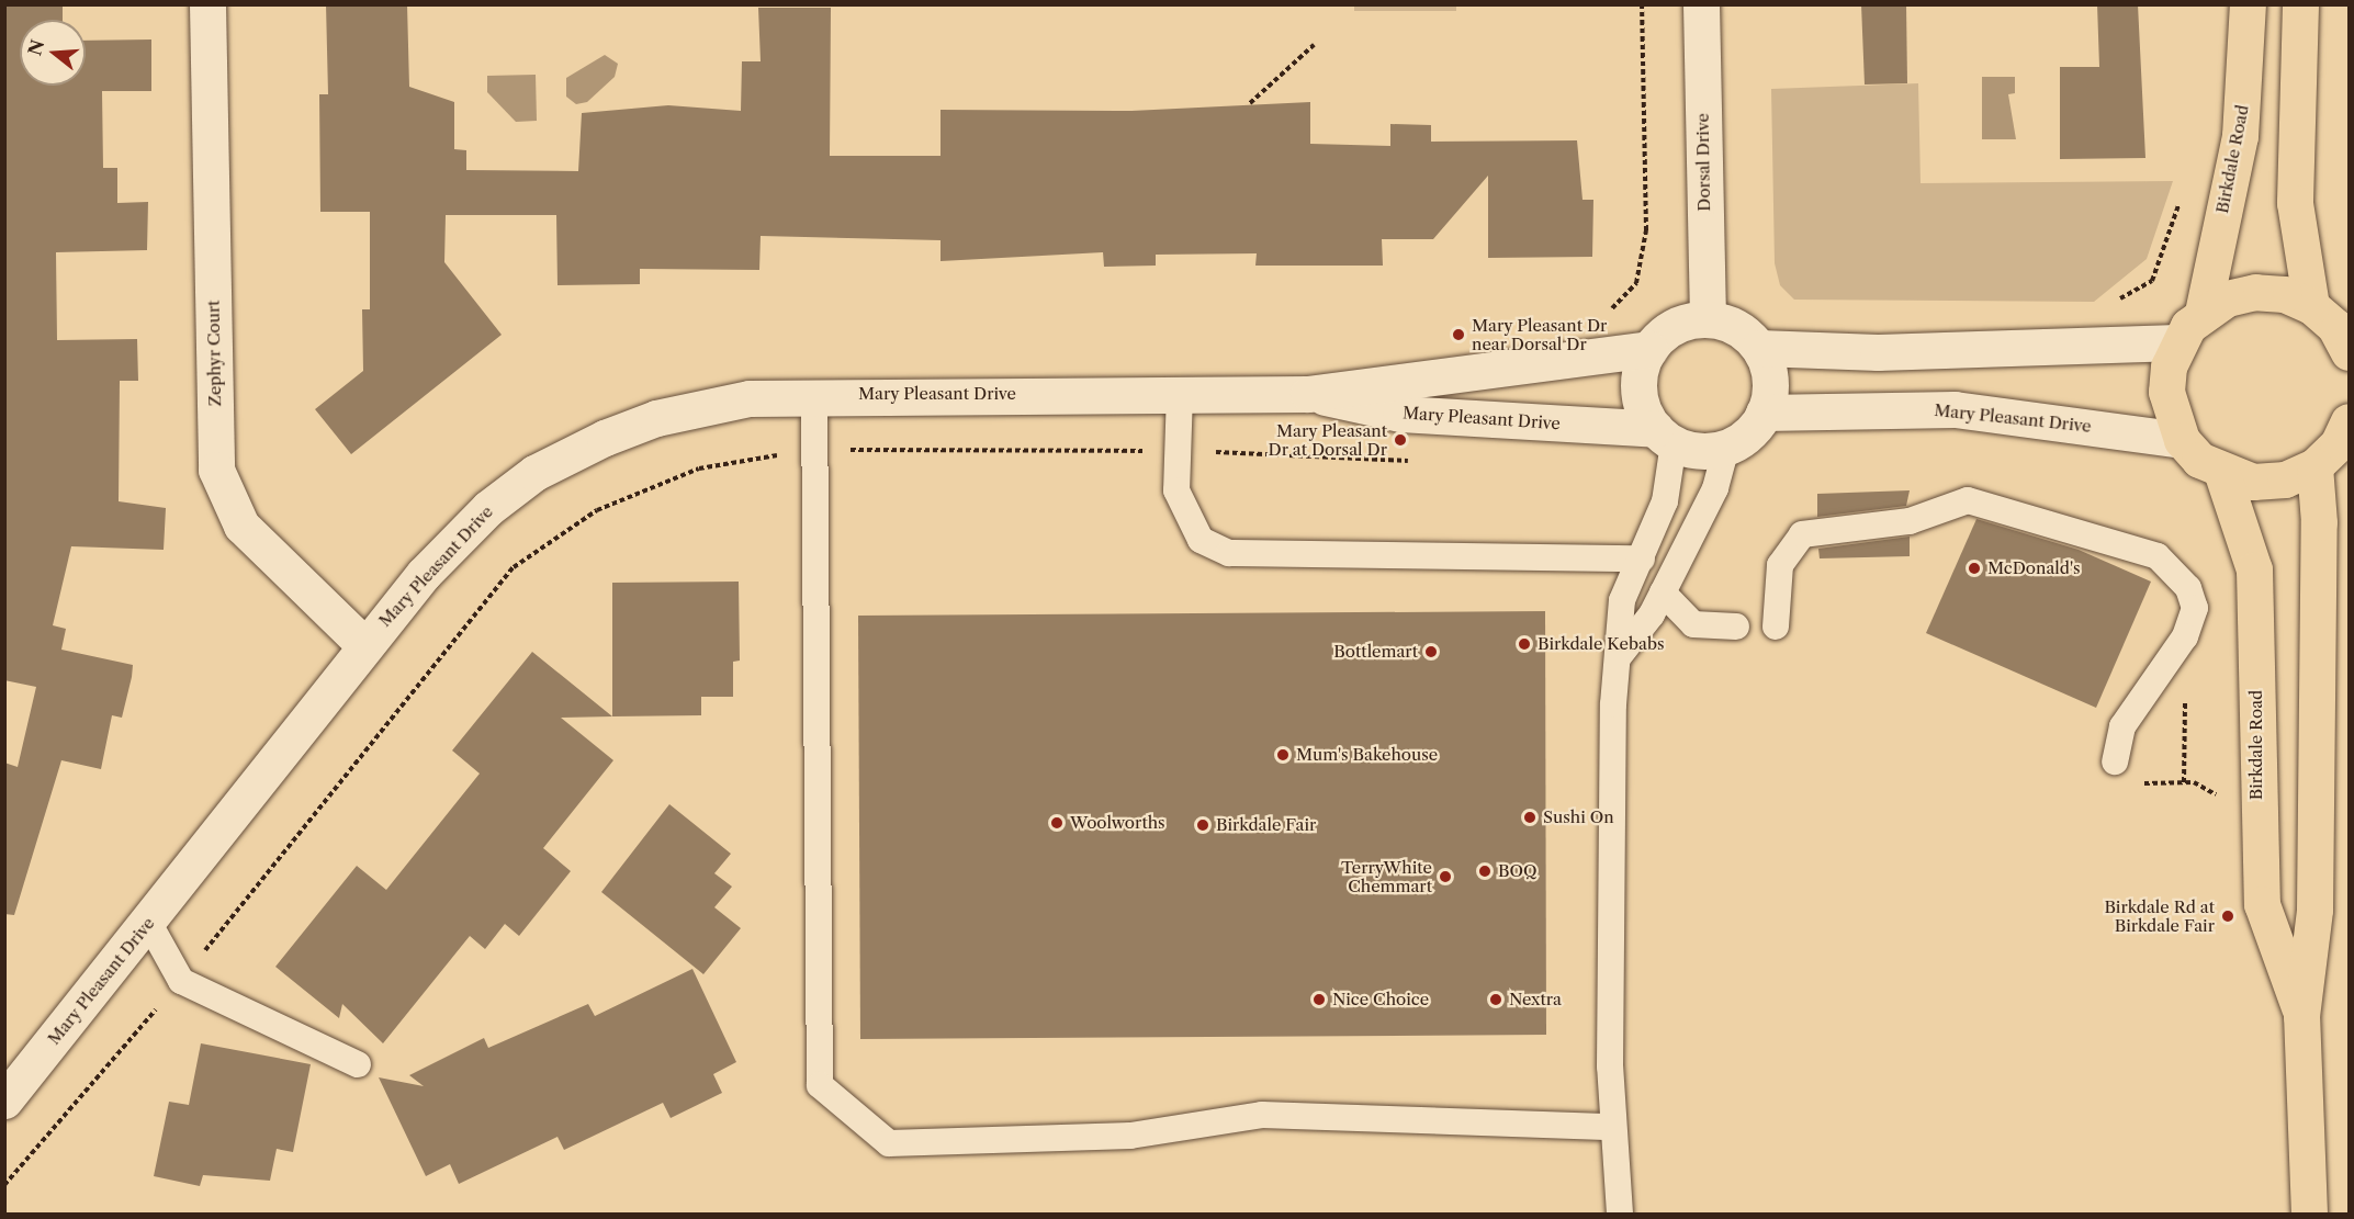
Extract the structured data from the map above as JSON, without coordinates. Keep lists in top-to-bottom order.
{
  "streets": {
    "main road": ["Birkdale Road"],
    "street": ["Dorsal Drive", "Zephyr Court", "Mary Pleasant Drive"]
  },
  "crossings": [
    ["Dorsal Drive", "Mary Pleasant Drive"],
    ["Zephyr Court", "Mary Pleasant Drive"]
  ],
  "places": [
    "Mary Pleasant Dr near Dorsal Dr",
    "Mary Pleasant Dr at Dorsal Dr",
    "McDonald's",
    "Birkdale Kebabs",
    "Bottlemart",
    "Mum's Bakehouse",
    "Sushi On",
    "Woolworths",
    "Birkdale Fair",
    "BOQ",
    "TerryWhite Chemmart",
    "Birkdale Rd at Birkdale Fair",
    "Nice Choice",
    "Nextra"
  ],
  "north": "left"
}
